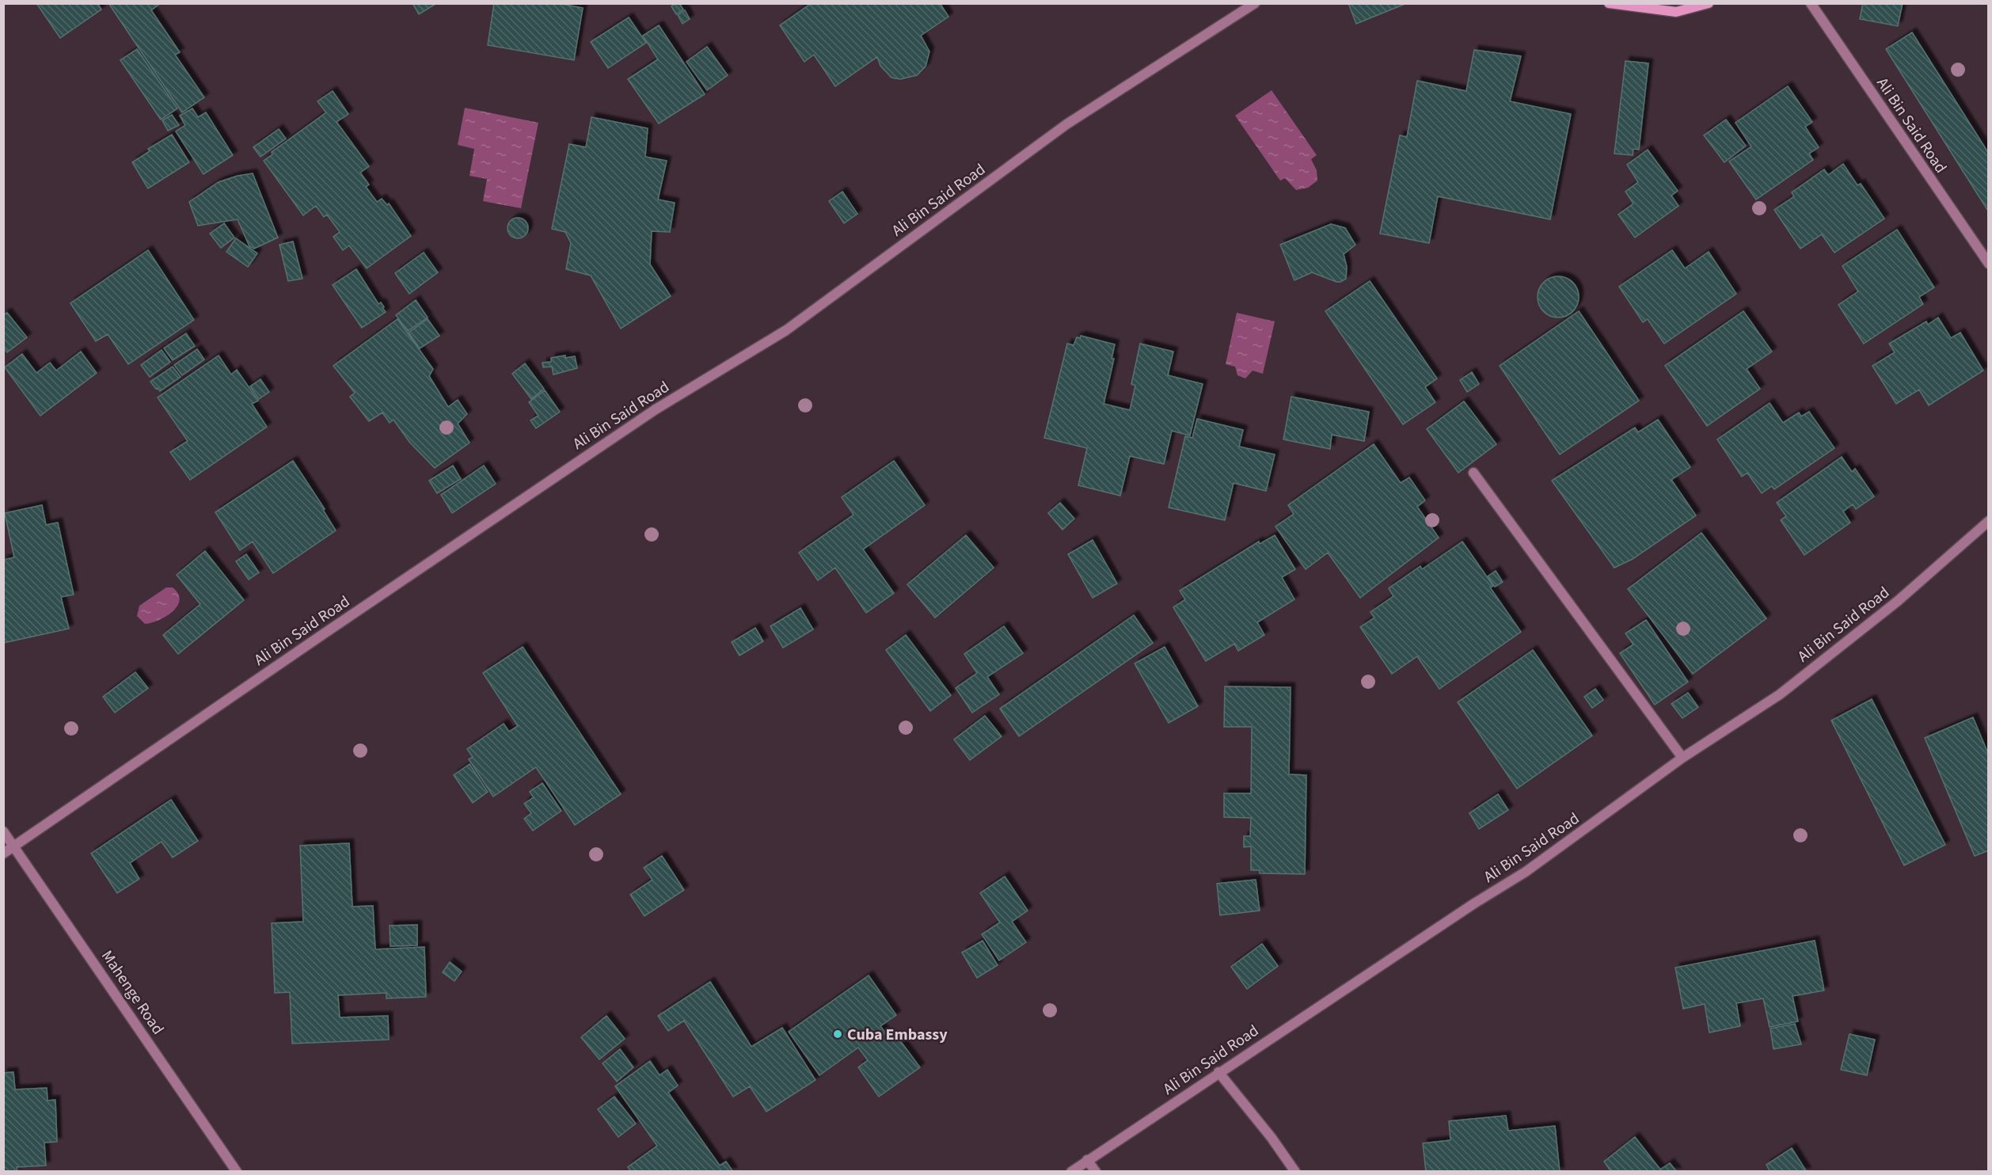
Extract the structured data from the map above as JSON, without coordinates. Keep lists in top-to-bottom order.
{
  "streets": {
    "street": ["Ali Bin Said Road", "Mahenge Road"]
  },
  "crossings": [
    ["Ali Bin Said Road", "Mahenge Road"]
  ],
  "places": ["Cuba Embassy"]
}
